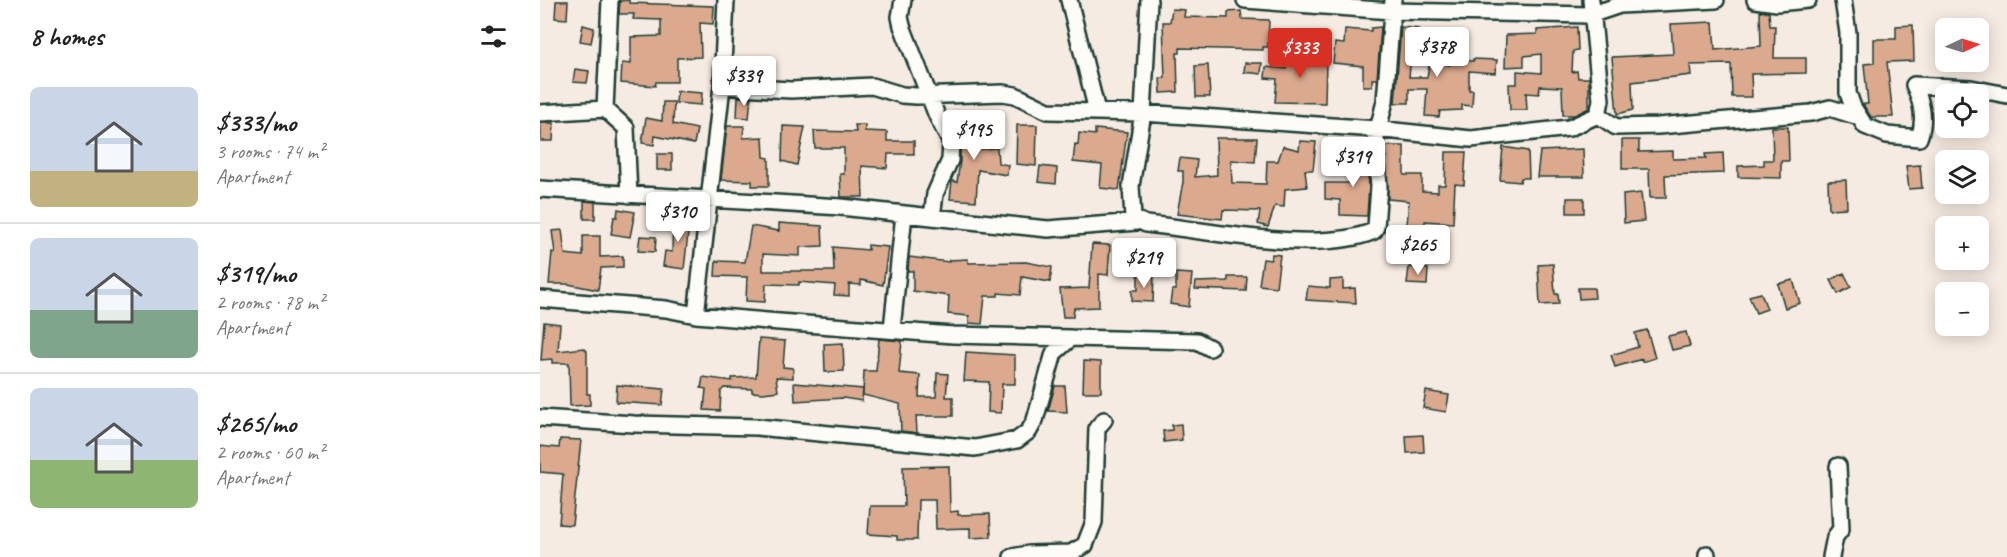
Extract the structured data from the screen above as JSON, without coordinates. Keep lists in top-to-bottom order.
{
  "north": "right",
  "page": {
    "heading": "8 homes",
    "map_buttons": ["+", "−"],
    "price": [
      "$378",
      "$333",
      "$339",
      "$195",
      "$319",
      "$310",
      "$265",
      "$219"
    ],
    "list": [
      {
        "name": "$333/mo",
        "note": "3 rooms · 74 m² · Apartment"
      },
      {
        "name": "$319/mo",
        "note": "2 rooms · 78 m² · Apartment"
      },
      {
        "name": "$265/mo",
        "note": "2 rooms · 60 m² · Apartment"
      }
    ]
  }
}
